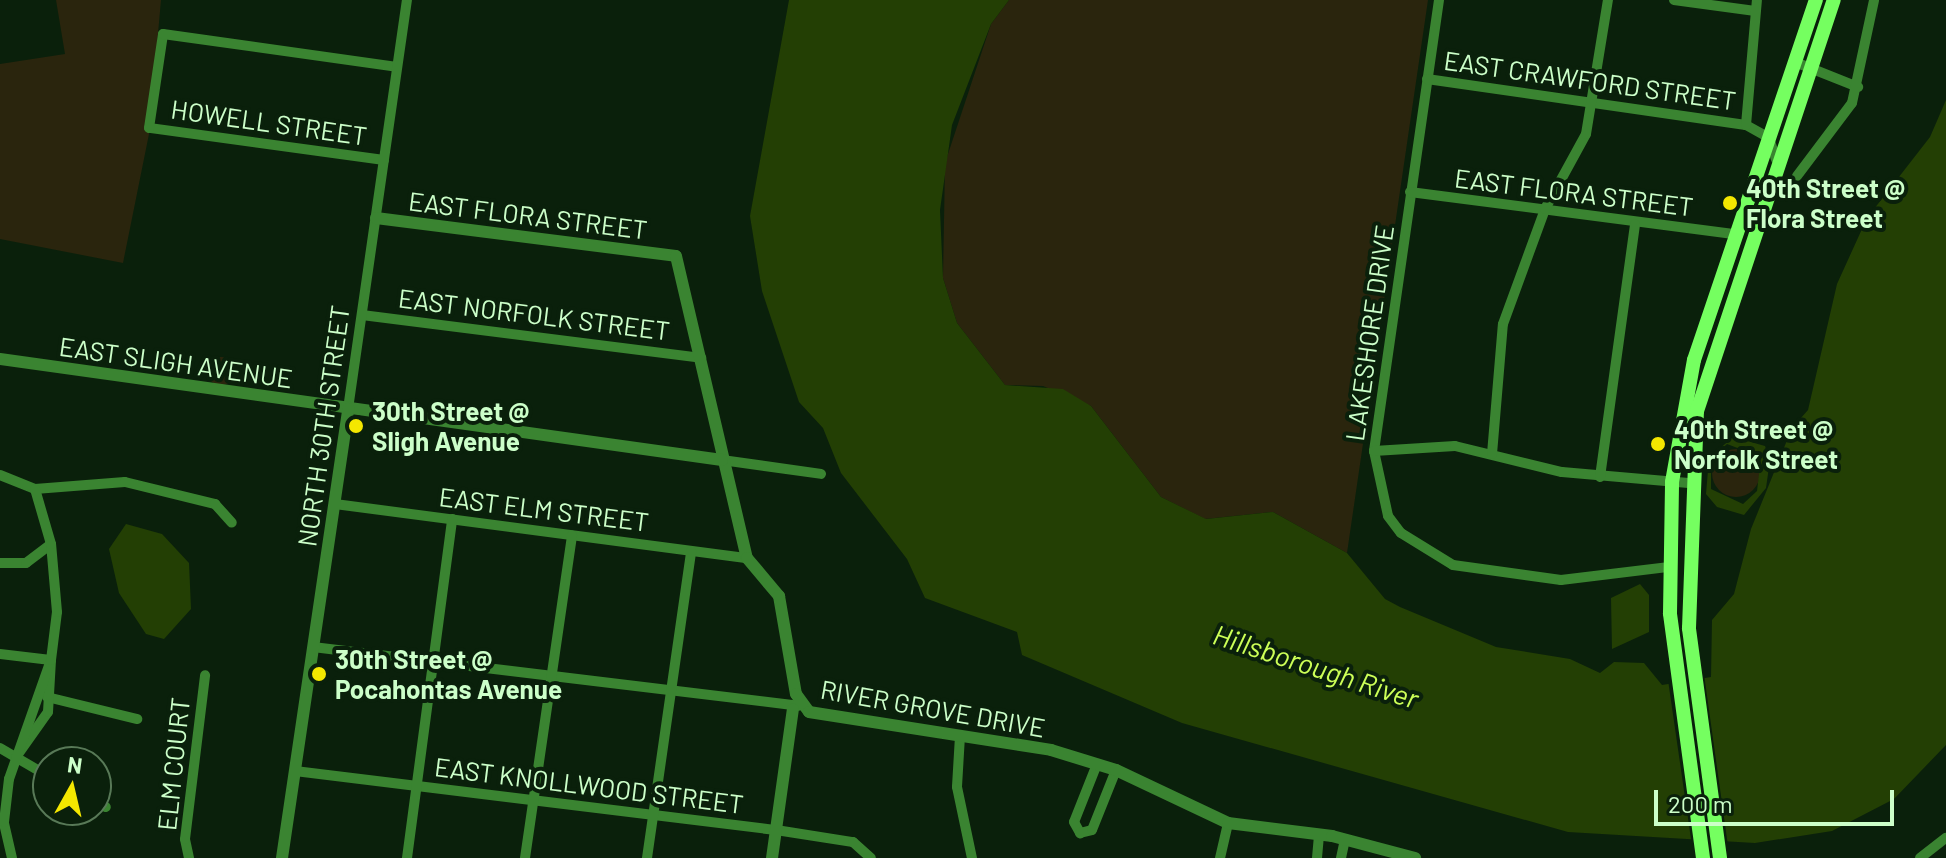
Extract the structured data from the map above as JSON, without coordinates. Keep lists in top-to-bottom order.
{
  "streets": {
    "street": [
      "EAST CRAWFORD STREET",
      "HOWELL STREET",
      "EAST FLORA STREET",
      "EAST NORFOLK STREET",
      "LAKESHORE DRIVE",
      "EAST SLIGH AVENUE",
      "NORTH 30TH STREET",
      "EAST ELM STREET",
      "RIVER GROVE DRIVE",
      "ELM COURT",
      "EAST KNOLLWOOD STREET"
    ]
  },
  "crossings": [
    ["EAST CRAWFORD STREET", "LAKESHORE DRIVE"],
    ["HOWELL STREET", "NORTH 30TH STREET"],
    ["EAST FLORA STREET", "LAKESHORE DRIVE"],
    ["EAST FLORA STREET", "NORTH 30TH STREET"],
    ["EAST FLORA STREET", "RIVER GROVE DRIVE"],
    ["EAST NORFOLK STREET", "NORTH 30TH STREET"],
    ["EAST NORFOLK STREET", "RIVER GROVE DRIVE"],
    ["EAST SLIGH AVENUE", "NORTH 30TH STREET"],
    ["EAST SLIGH AVENUE", "RIVER GROVE DRIVE"],
    ["NORTH 30TH STREET", "EAST ELM STREET"],
    ["NORTH 30TH STREET", "EAST KNOLLWOOD STREET"],
    ["EAST ELM STREET", "RIVER GROVE DRIVE"]
  ],
  "water": ["Hillsborough River"],
  "places": [
    "40th Street @ Flora Street",
    "30th Street @ Sligh Avenue",
    "40th Street @ Norfolk Street",
    "30th Street @ Pocahontas Avenue"
  ],
  "scale_bar": "200 m",
  "north": "top"
}
